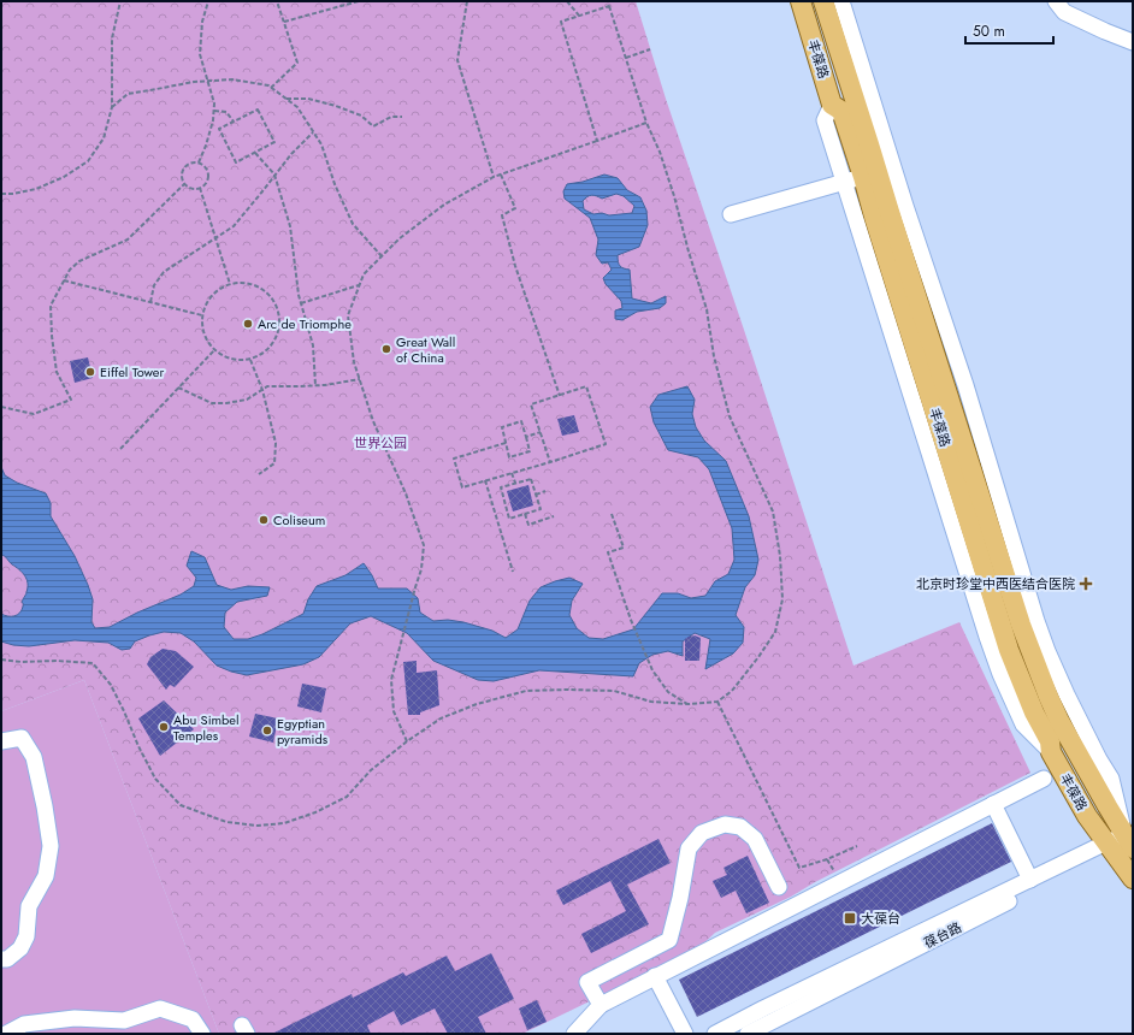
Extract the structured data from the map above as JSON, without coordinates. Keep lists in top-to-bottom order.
{
  "streets": {
    "main road": ["丰葆路"],
    "street": ["葆台路"]
  },
  "crossings": [
    ["丰葆路", "葆台路"]
  ],
  "parks": ["世界公园"],
  "places": {
    "other": [
      "Arc de Triomphe",
      "Great Wall of China",
      "Eiffel Tower",
      "Coliseum",
      "Abu Simbel Temples",
      "Egyptian pyramids"
    ],
    "health": ["北京时珍堂中西医结合医院"],
    "transit": ["大葆台"]
  },
  "scale_bar": "50 m"
}
